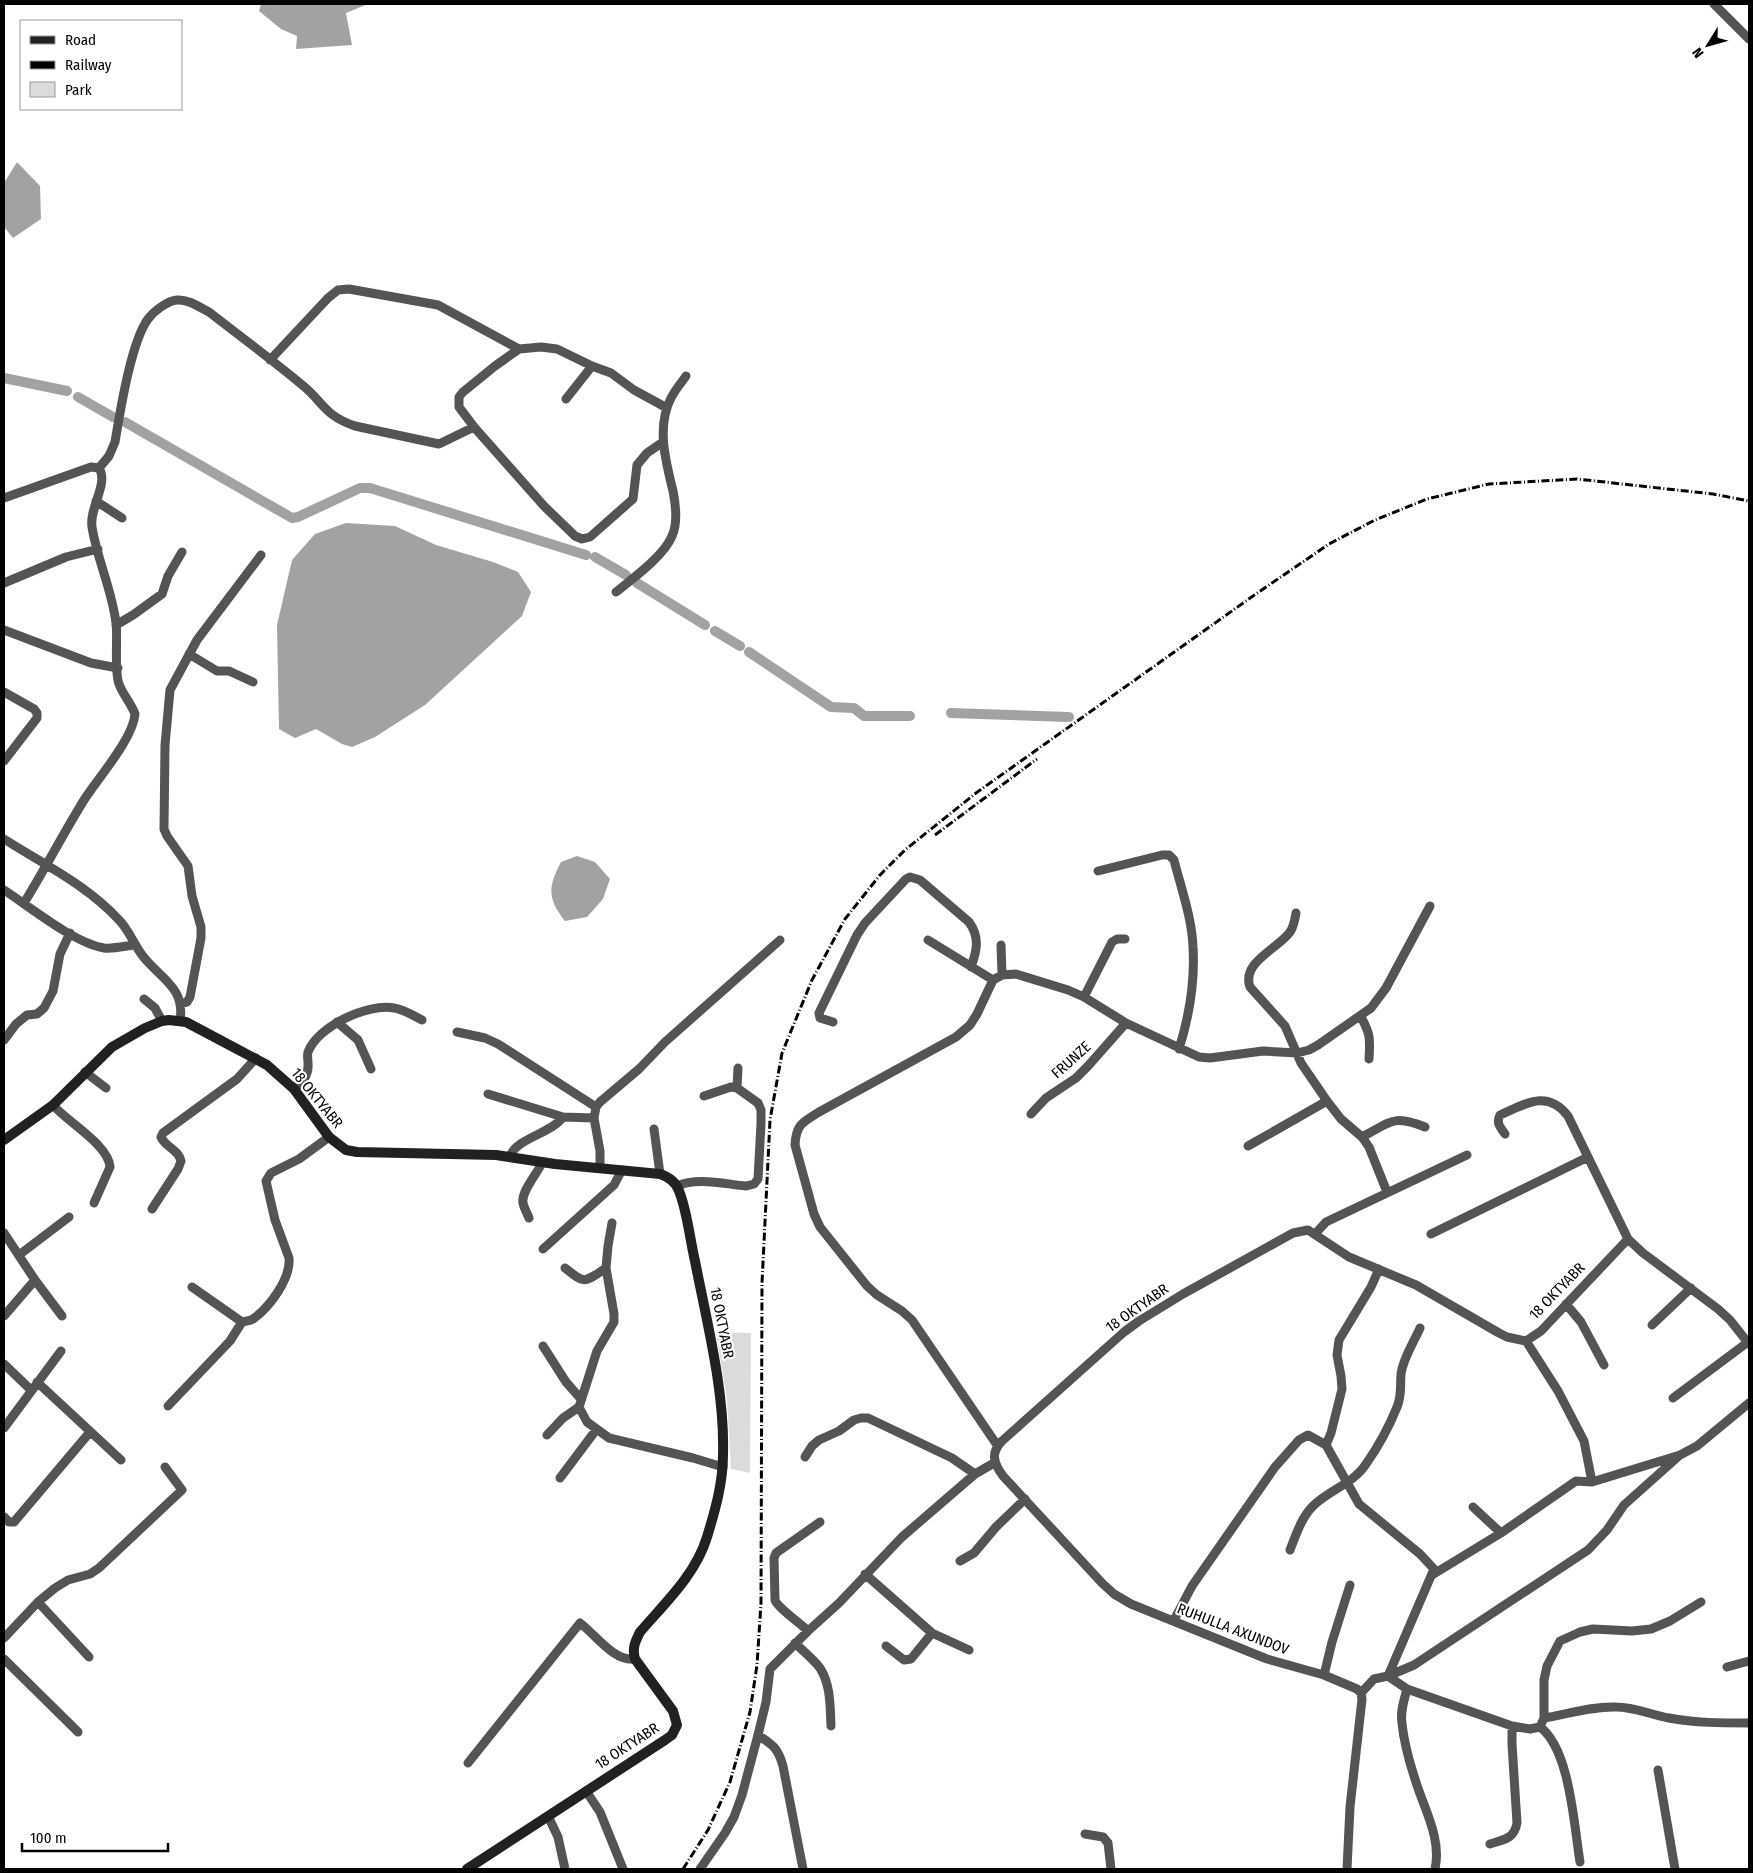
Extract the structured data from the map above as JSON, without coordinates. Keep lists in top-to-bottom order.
{
  "streets": {
    "street": ["FRUNZE", "18 OKTYABR", "RUHULLA AXUNDOV"]
  },
  "legend": ["Road", "Railway", "Park"],
  "scale_bar": "100 m",
  "north": "bottom left"
}
